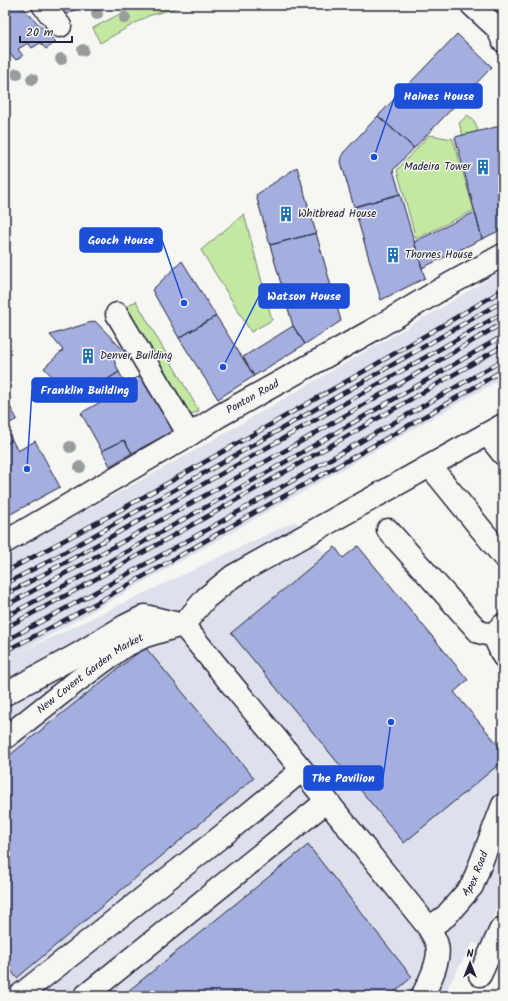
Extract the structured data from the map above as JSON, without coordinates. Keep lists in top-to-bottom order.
{
  "streets": {
    "street": ["Ponton Road", "New Covent Garden Market", "Apex Road"]
  },
  "places": {
    "other": [
      "Haines House",
      "Gooch House",
      "Watson House",
      "Franklin Building",
      "The Pavilion"
    ],
    "building": [
      "Madeira Tower",
      "Whitbread House",
      "Thornes House",
      "Denver Building"
    ]
  },
  "scale_bar": "20 m",
  "north": "top"
}
